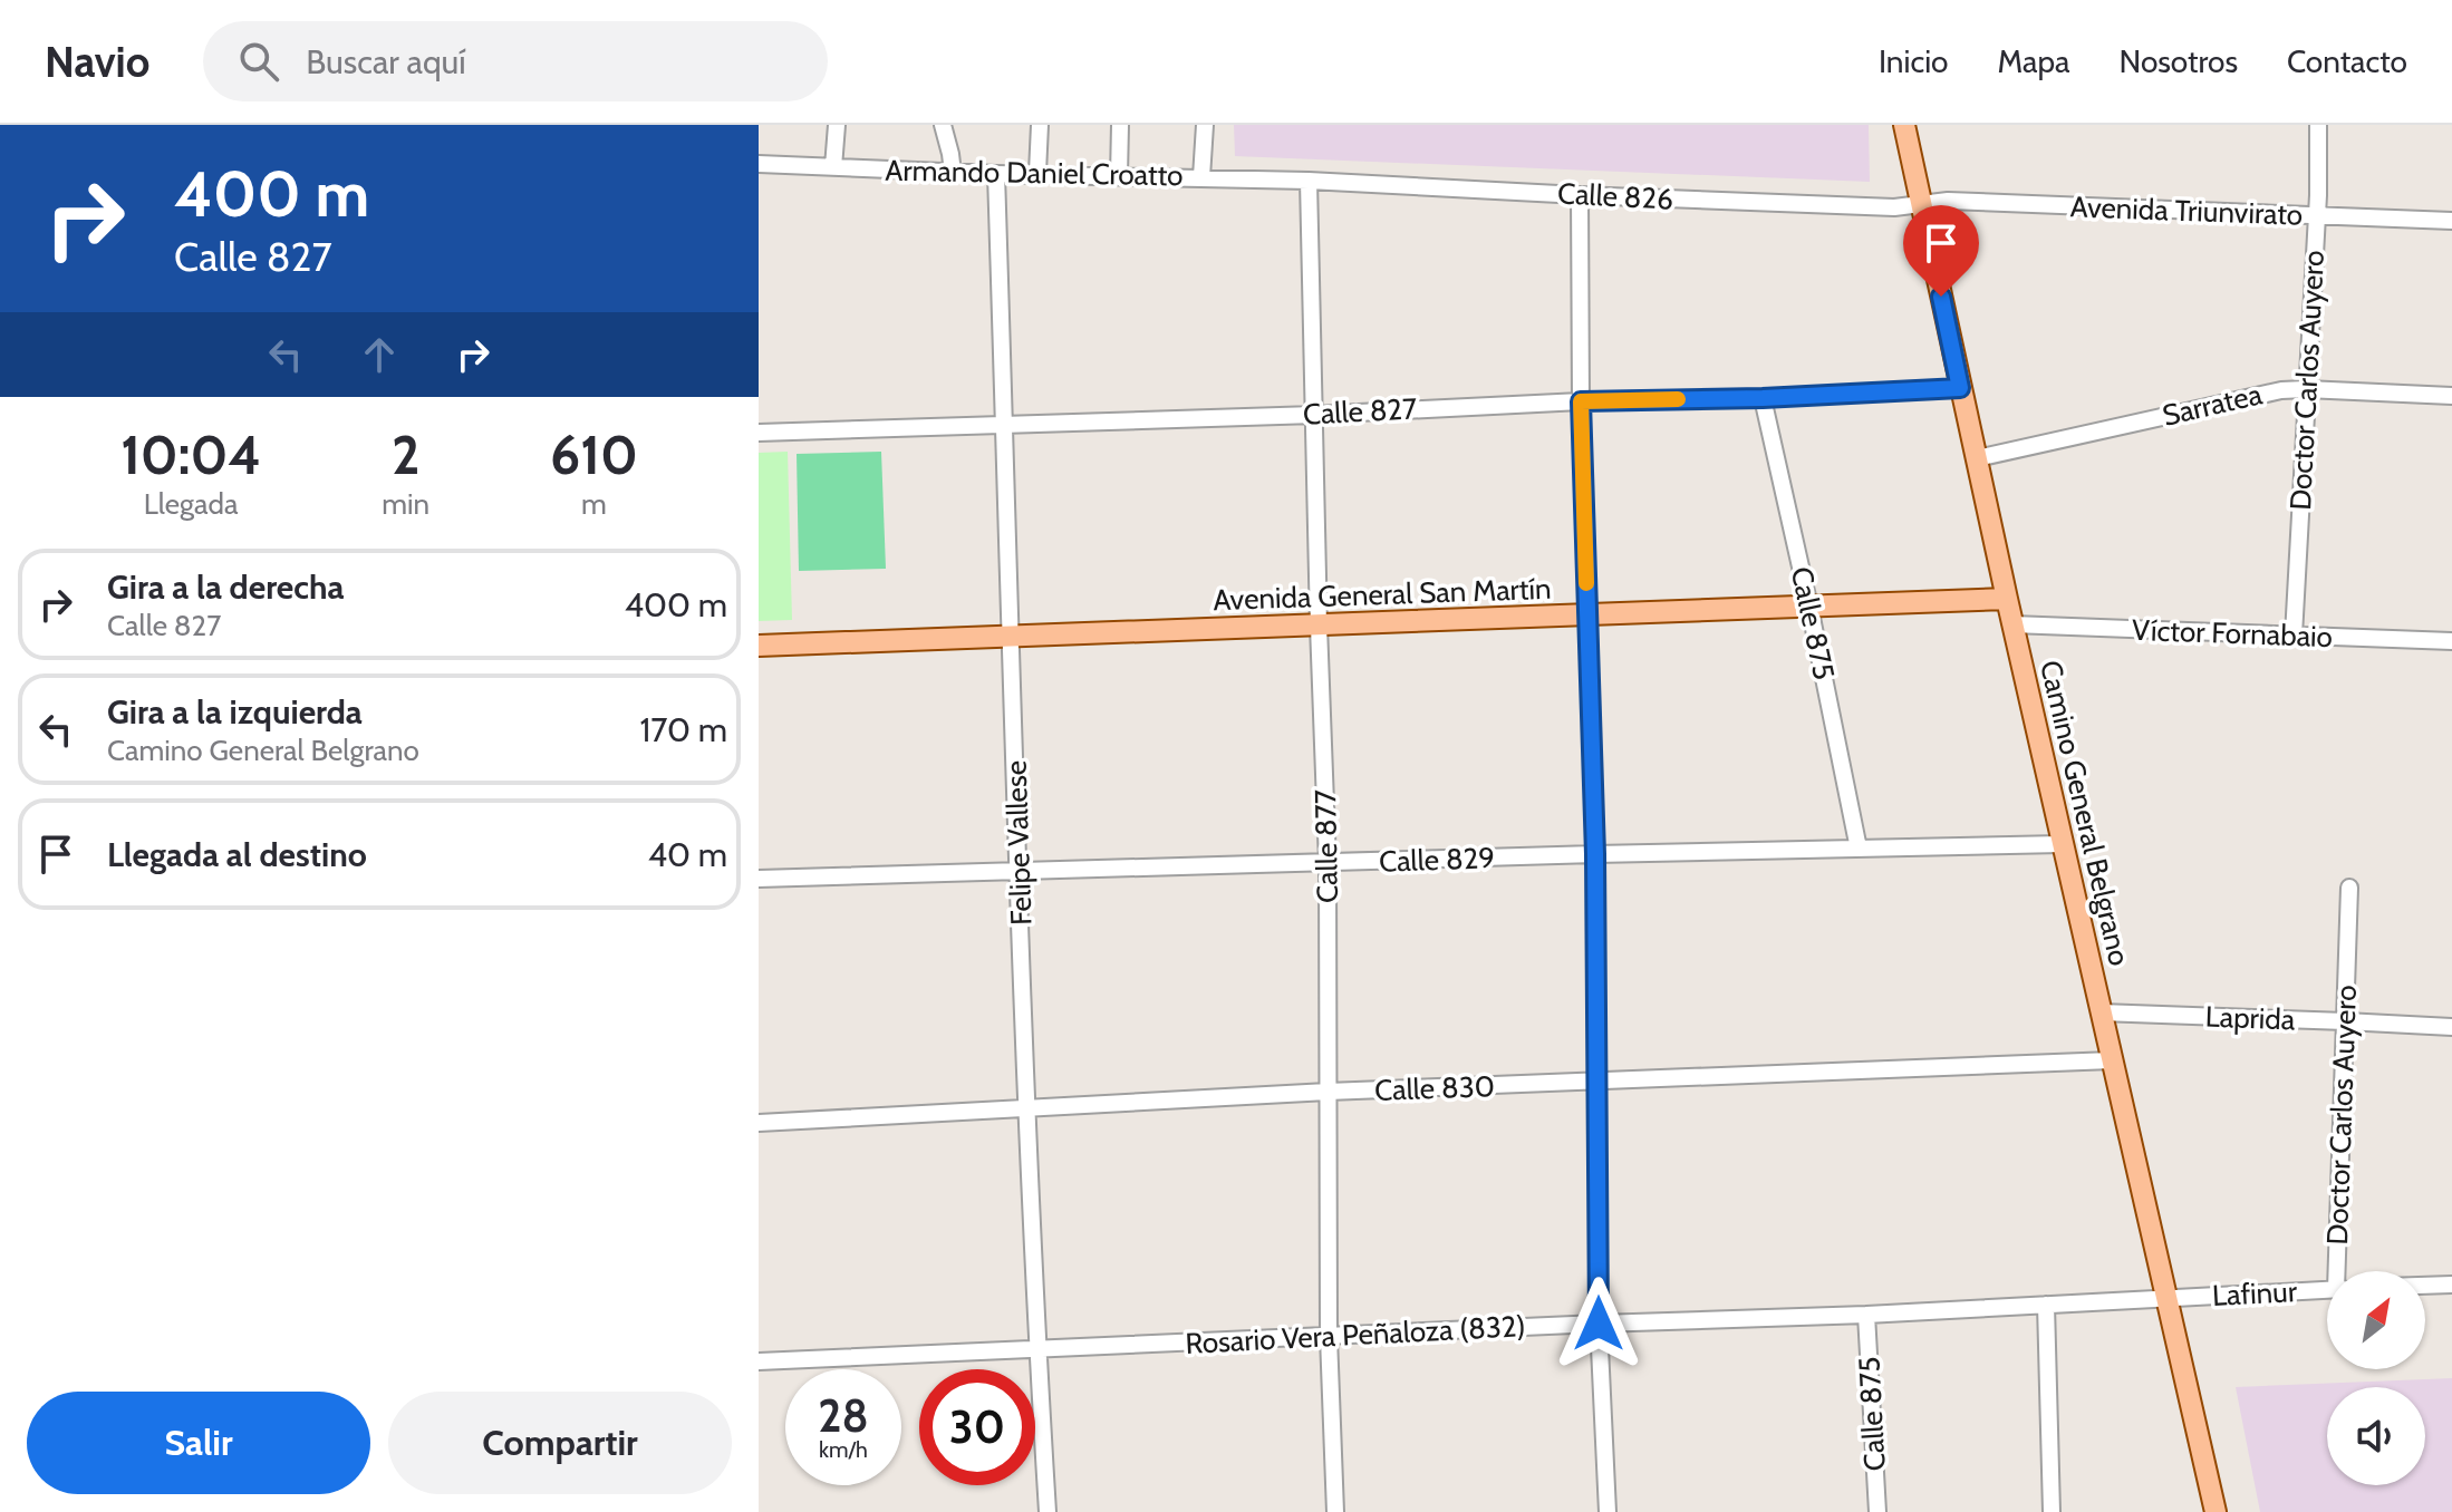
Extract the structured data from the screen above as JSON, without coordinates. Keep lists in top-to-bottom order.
{
  "streets": {
    "main road": ["Avenida General San Martín", "Camino General Belgrano"],
    "street": [
      "Armando Daniel Croatto",
      "Calle 826",
      "Avenida Triunvirato",
      "Doctor Carlos Auyero",
      "Sarratea",
      "Calle 827",
      "Calle 875",
      "Víctor Fornabaio",
      "Felipe Vallese",
      "Calle 877",
      "Calle 829",
      "Laprida",
      "Calle 830",
      "Lafinur",
      "Rosario Vera Peñaloza (832)"
    ]
  },
  "crossings": [
    ["Armando Daniel Croatto", "Calle 826"],
    ["Armando Daniel Croatto", "Felipe Vallese"],
    ["Armando Daniel Croatto", "Calle 877"],
    ["Calle 826", "Avenida Triunvirato"],
    ["Calle 826", "Camino General Belgrano"],
    ["Calle 826", "Calle 877"],
    ["Avenida Triunvirato", "Doctor Carlos Auyero"],
    ["Avenida Triunvirato", "Camino General Belgrano"],
    ["Doctor Carlos Auyero", "Sarratea"],
    ["Doctor Carlos Auyero", "Víctor Fornabaio"],
    ["Doctor Carlos Auyero", "Laprida"],
    ["Sarratea", "Camino General Belgrano"],
    ["Calle 827", "Calle 875"],
    ["Calle 827", "Camino General Belgrano"],
    ["Calle 827", "Felipe Vallese"],
    ["Calle 827", "Calle 877"],
    ["Avenida General San Martín", "Calle 875"],
    ["Avenida General San Martín", "Camino General Belgrano"],
    ["Avenida General San Martín", "Felipe Vallese"],
    ["Avenida General San Martín", "Calle 877"],
    ["Calle 875", "Calle 829"],
    ["Calle 875", "Rosario Vera Peñaloza (832)"],
    ["Víctor Fornabaio", "Camino General Belgrano"],
    ["Camino General Belgrano", "Calle 829"],
    ["Camino General Belgrano", "Laprida"],
    ["Camino General Belgrano", "Calle 830"],
    ["Camino General Belgrano", "Lafinur"],
    ["Camino General Belgrano", "Rosario Vera Peñaloza (832)"],
    ["Felipe Vallese", "Calle 829"],
    ["Felipe Vallese", "Calle 830"],
    ["Felipe Vallese", "Rosario Vera Peñaloza (832)"],
    ["Calle 877", "Calle 829"],
    ["Calle 877", "Calle 830"],
    ["Calle 877", "Rosario Vera Peñaloza (832)"],
    ["Lafinur", "Rosario Vera Peñaloza (832)"]
  ],
  "north": "top right",
  "page": {
    "header": "Navio",
    "search": "Buscar aquí",
    "nav": [
      "Inicio",
      "Mapa",
      "Nosotros",
      "Contacto"
    ],
    "turn": ["400 m", "Calle 827"],
    "eta": [
      "10:04",
      "Llegada",
      "2",
      "min",
      "610",
      "m"
    ],
    "list": [
      {
        "name": "Gira a la derecha",
        "note": "Calle 827",
        "value": "400 m"
      },
      {
        "name": "Gira a la izquierda",
        "note": "Camino General Belgrano",
        "value": "170 m"
      },
      {
        "name": "Llegada al destino",
        "value": "40 m"
      }
    ],
    "speed": "28 km/h",
    "limit": "30",
    "buttons": ["Salir", "Compartir"]
  }
}
